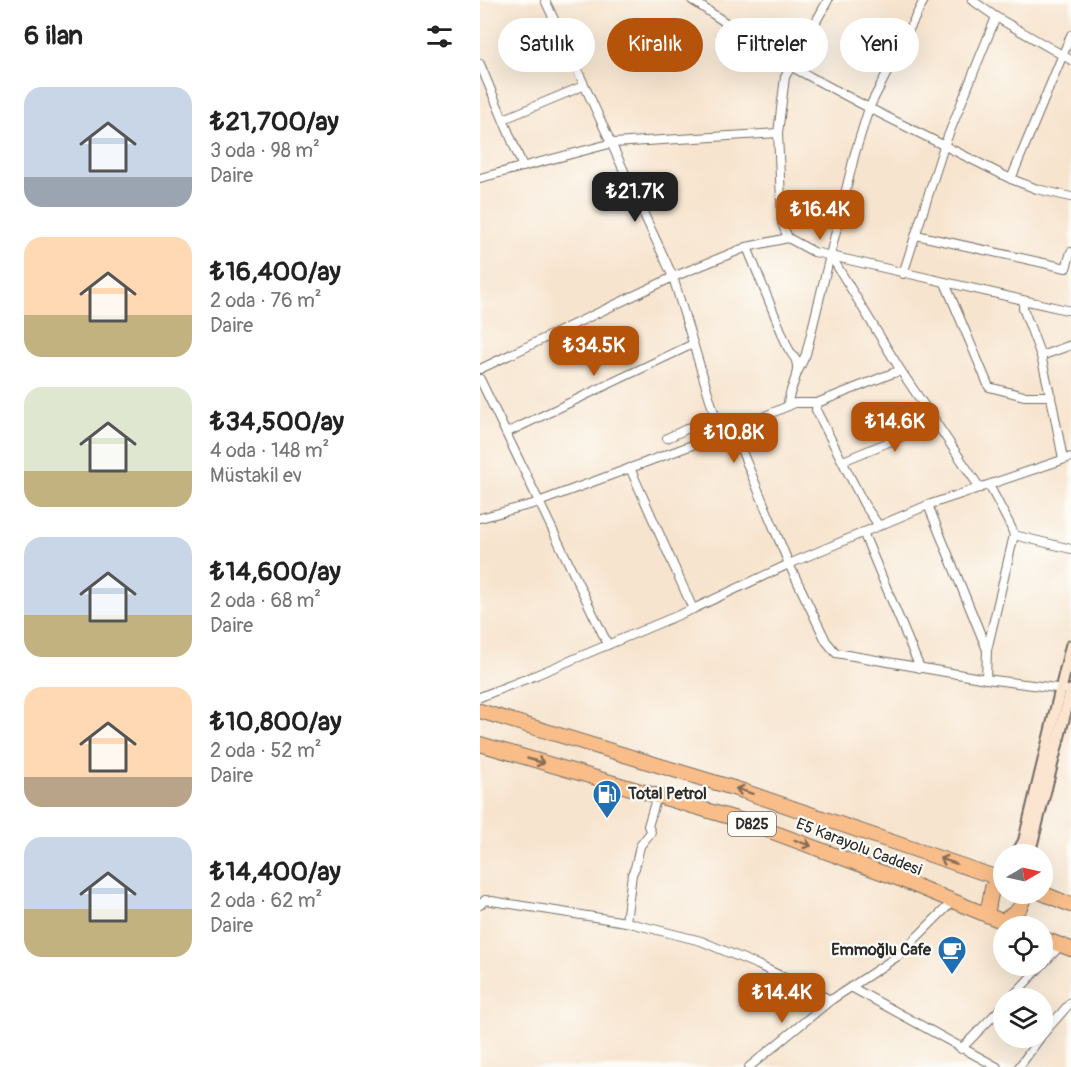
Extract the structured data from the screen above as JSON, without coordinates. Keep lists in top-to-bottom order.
{
  "streets": {
    "highway": ["D825", "E5 Karayolu Caddesi"]
  },
  "places": {
    "fuel station": ["Total Petrol"],
    "cafe": ["Emmoğlu Cafe"]
  },
  "north": "right",
  "page": {
    "heading": "6 ilan",
    "chip": [
      "Satılık",
      "Kiralık",
      "Filtreler",
      "Yeni"
    ],
    "list": [
      {
        "name": "₺21,700/ay",
        "note": "3 oda · 98 m² · Daire"
      },
      {
        "name": "₺16,400/ay",
        "note": "2 oda · 76 m² · Daire"
      },
      {
        "name": "₺34,500/ay",
        "note": "4 oda · 148 m² · Müstakil ev"
      },
      {
        "name": "₺14,600/ay",
        "note": "2 oda · 68 m² · Daire"
      },
      {
        "name": "₺10,800/ay",
        "note": "2 oda · 52 m² · Daire"
      },
      {
        "name": "₺14,400/ay",
        "note": "2 oda · 62 m² · Daire"
      }
    ],
    "price": [
      "₺21.7K",
      "₺16.4K",
      "₺34.5K",
      "₺14.6K",
      "₺10.8K",
      "₺14.4K"
    ]
  }
}
